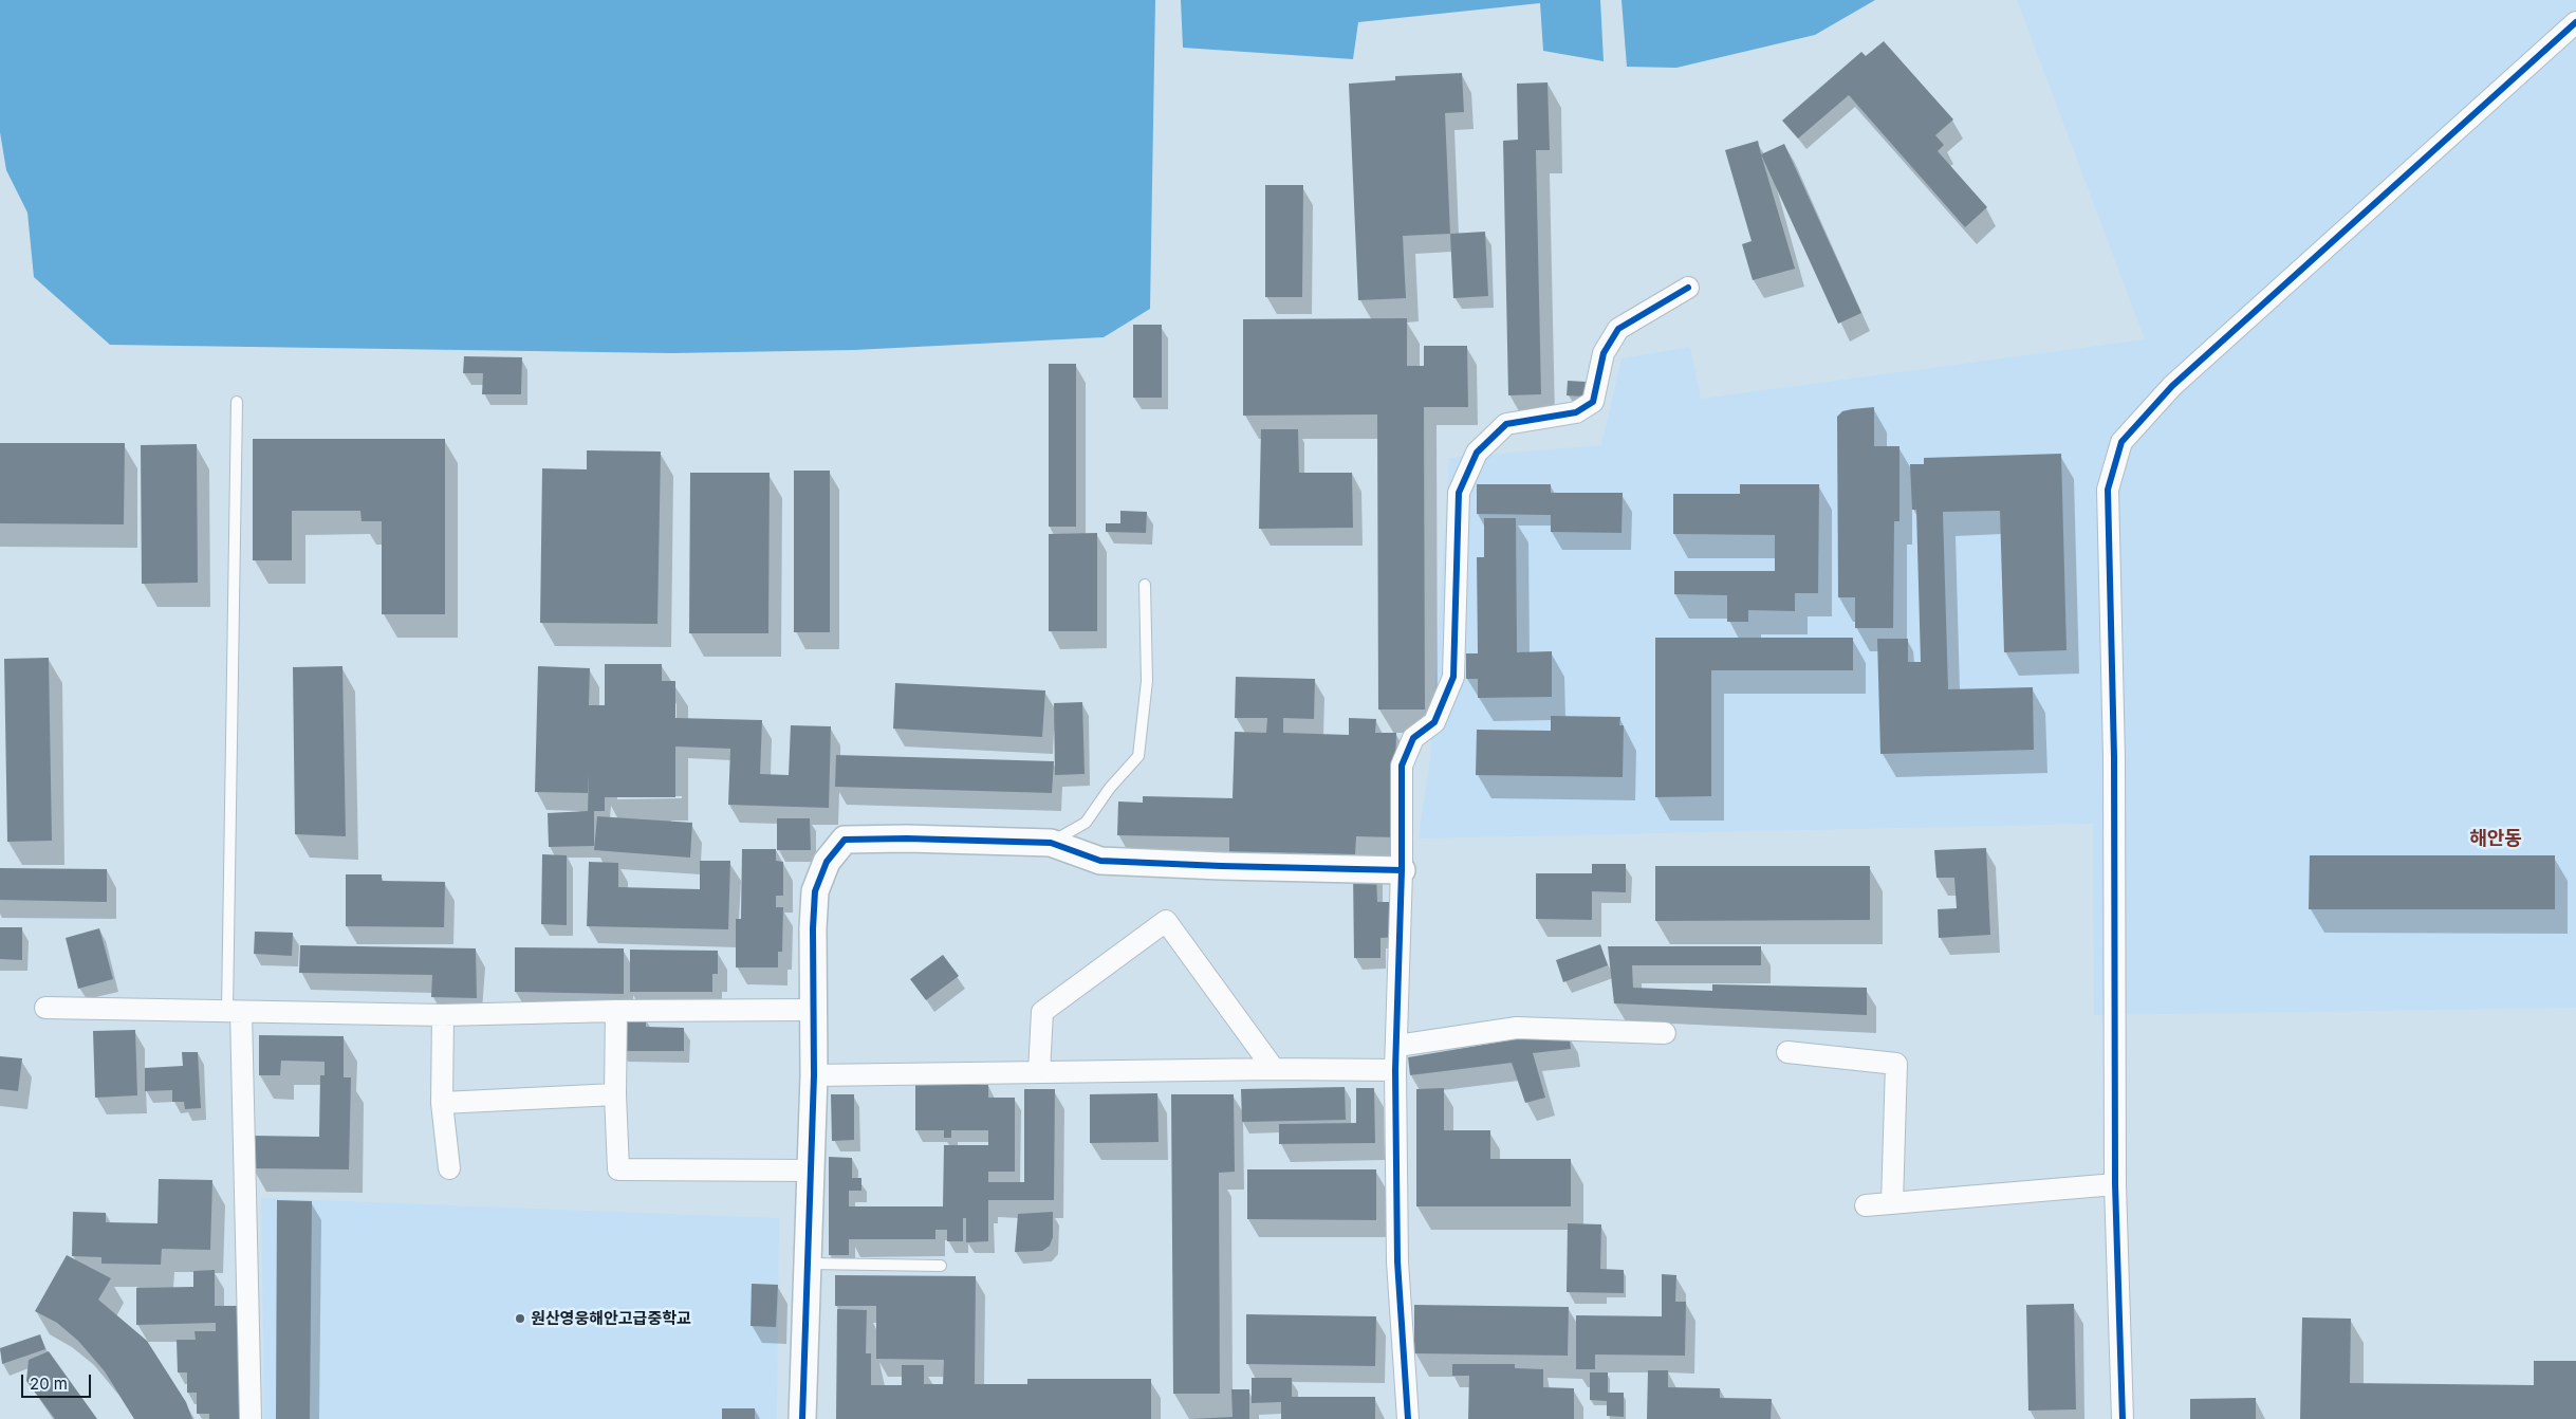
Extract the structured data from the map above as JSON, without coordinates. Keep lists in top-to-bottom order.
{
  "districts": ["해안동"],
  "places": ["원산영웅해안고급중학교"],
  "scale_bar": "20 m"
}
